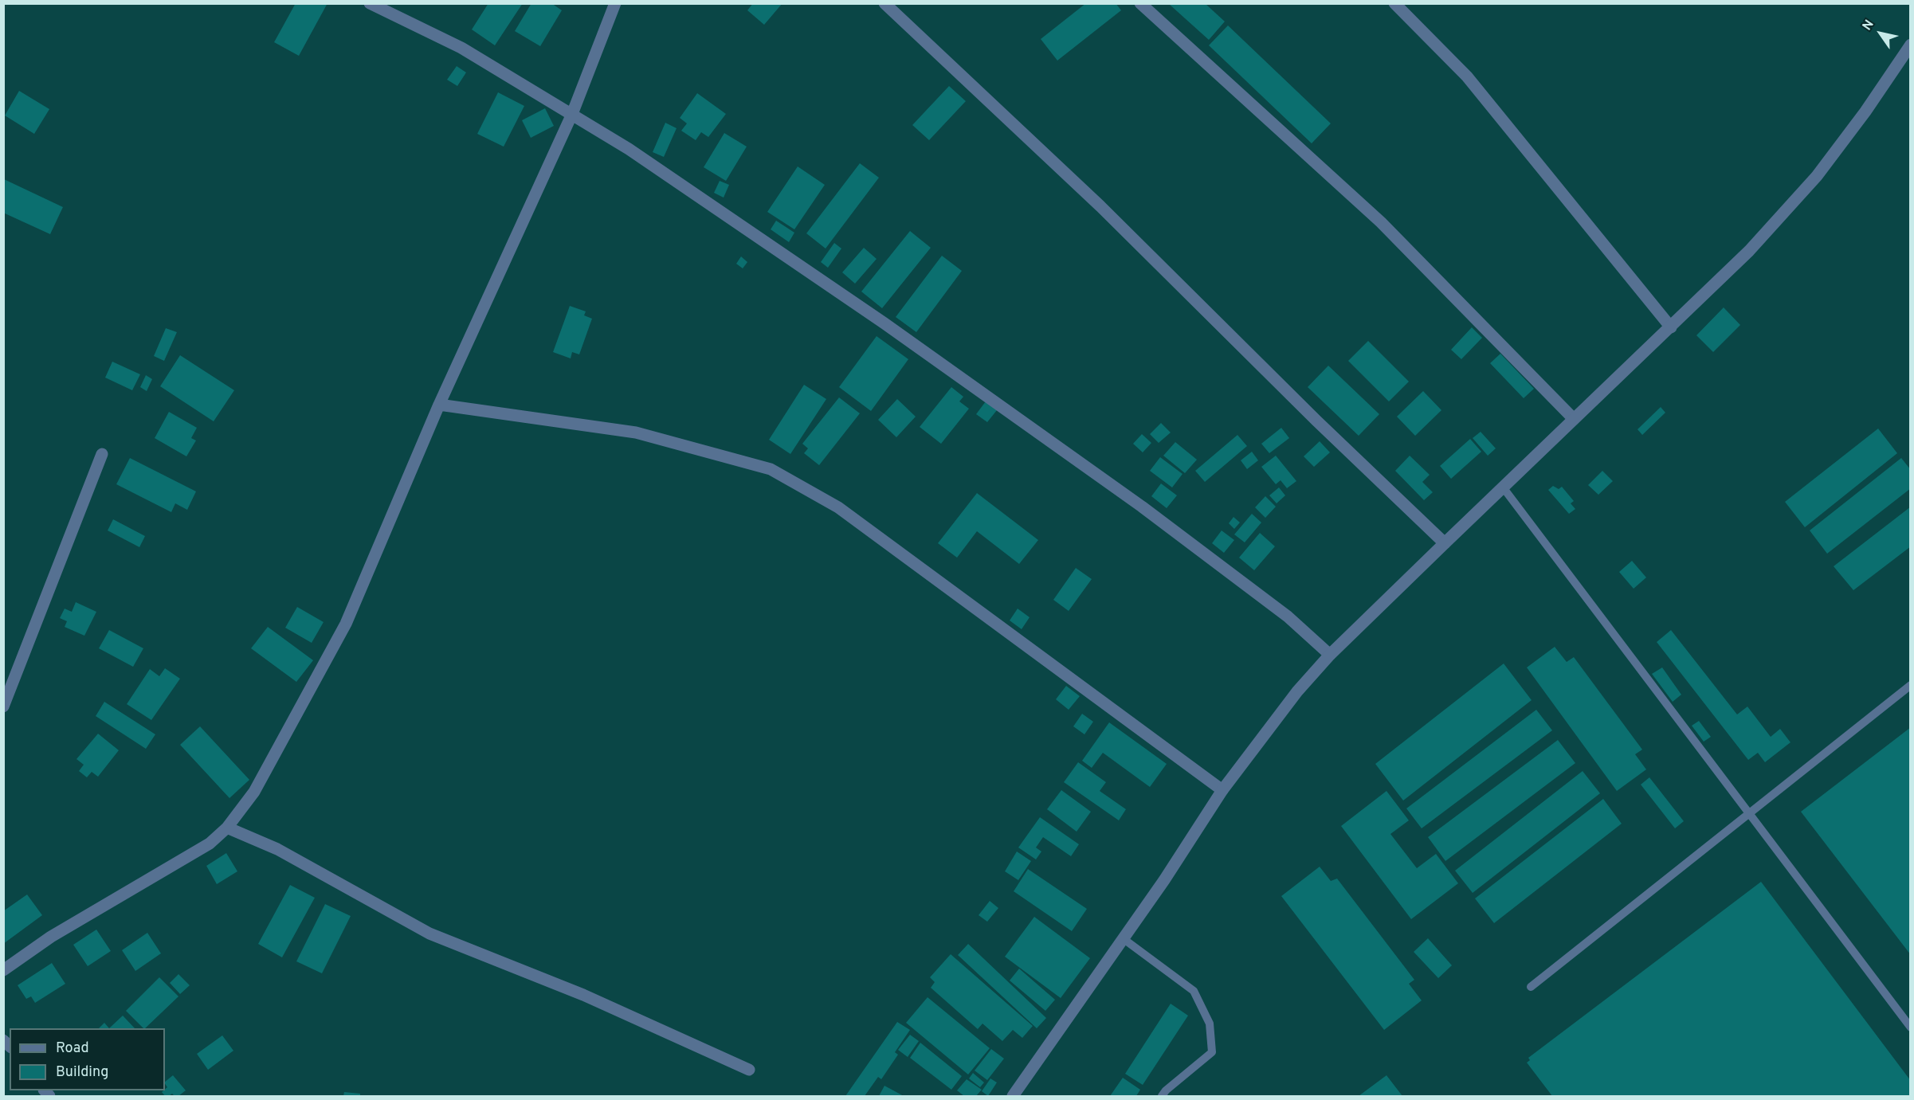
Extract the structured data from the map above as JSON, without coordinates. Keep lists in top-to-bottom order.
{
  "legend": ["Road", "Building"],
  "north": "top left"
}
